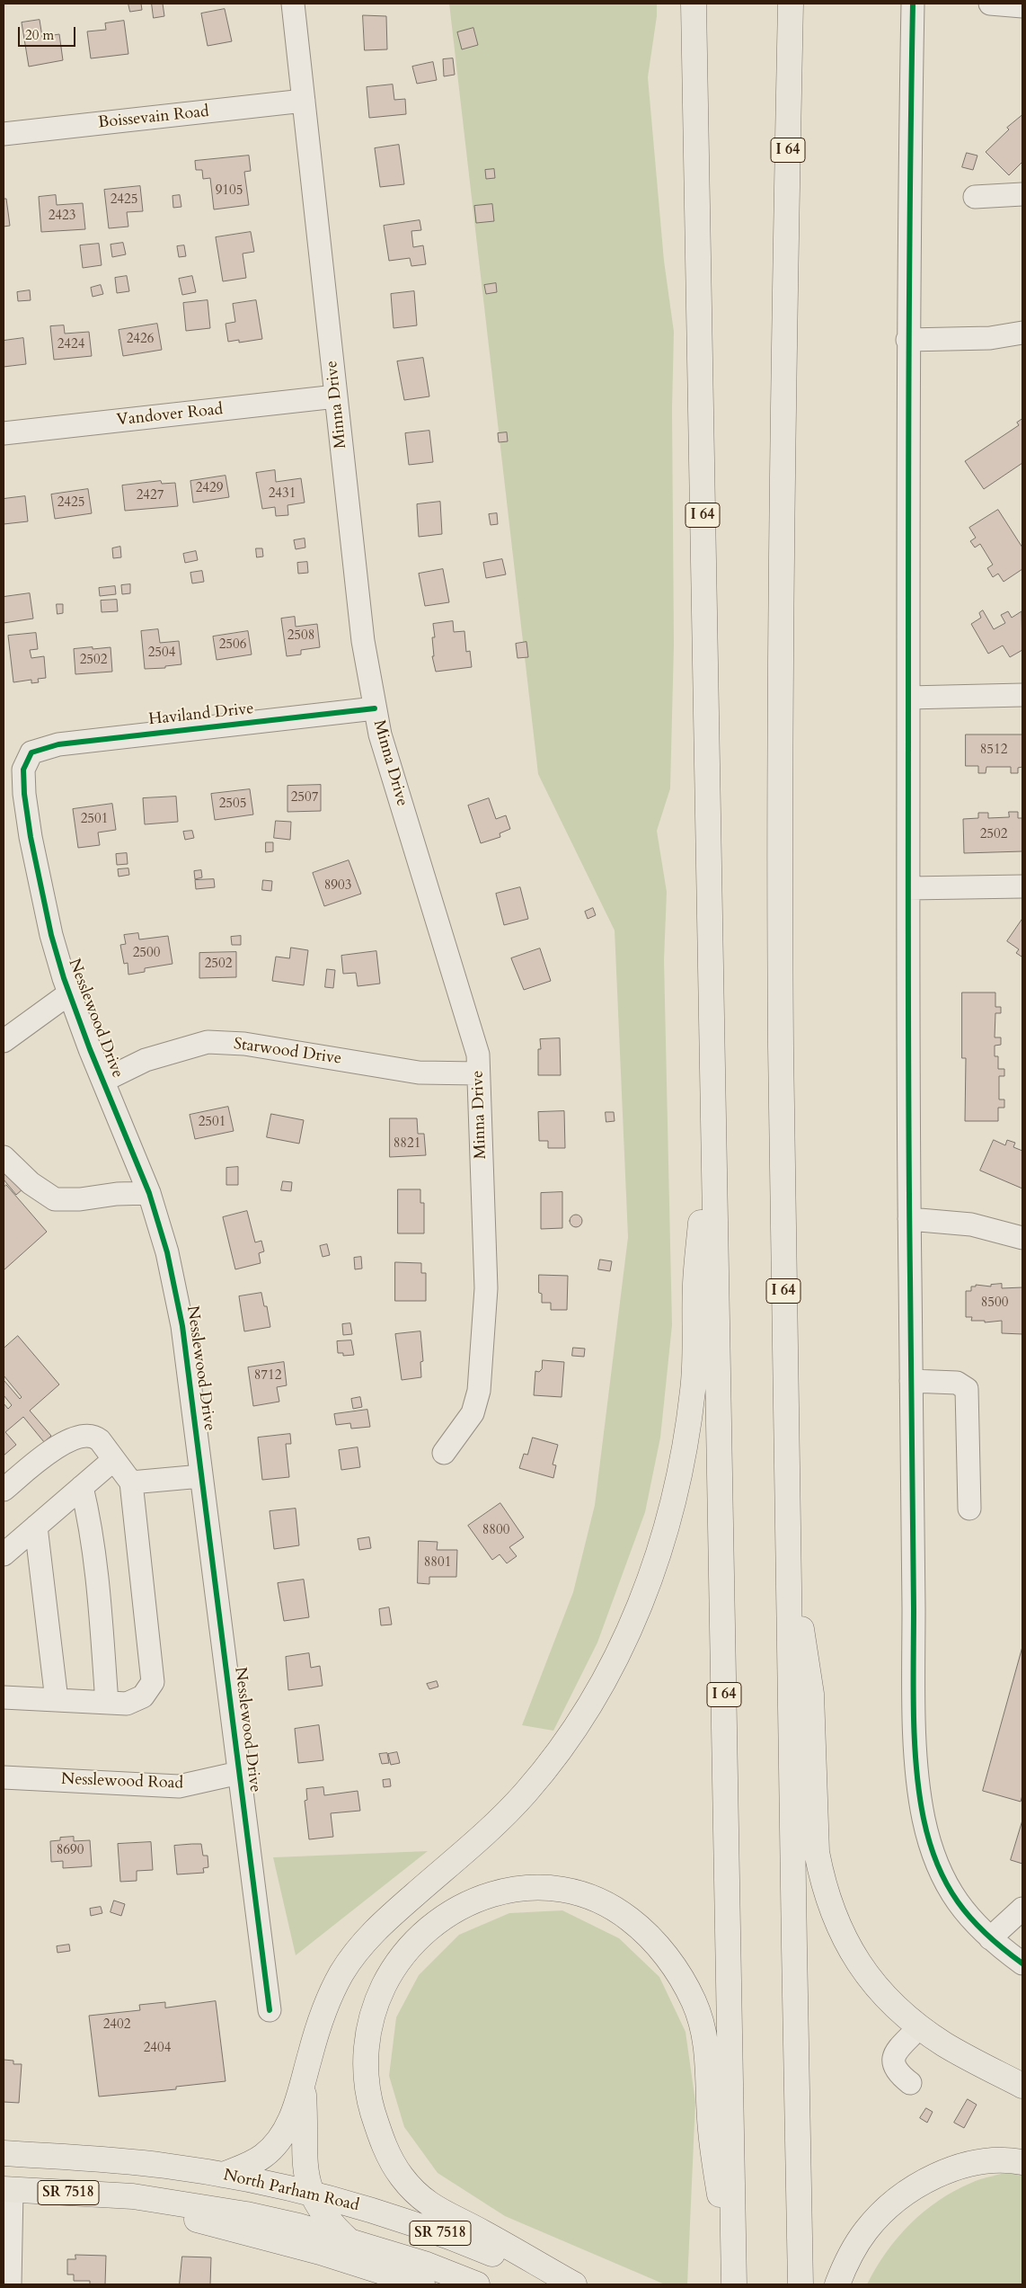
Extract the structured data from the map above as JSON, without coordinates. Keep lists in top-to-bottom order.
{
  "streets": {
    "highway": ["I 64", "North Parham Road", "SR 7518"],
    "street": [
      "Boissevain Road",
      "Minna Drive",
      "Vandover Road",
      "Haviland Drive",
      "Nesslewood Drive",
      "Starwood Drive",
      "Nesslewood Road"
    ]
  },
  "crossings": [
    ["Boissevain Road", "Minna Drive"],
    ["Minna Drive", "Vandover Road"],
    ["Minna Drive", "Haviland Drive"],
    ["Minna Drive", "Starwood Drive"],
    ["Haviland Drive", "Nesslewood Drive"],
    ["Nesslewood Drive", "Starwood Drive"],
    ["Nesslewood Drive", "Nesslewood Road"]
  ],
  "house_numbers": [
    "9105",
    "2425",
    "2423",
    "2426",
    "2424",
    "2429",
    "2431",
    "2427",
    "2425",
    "2508",
    "2506",
    "2504",
    "2502",
    "8512",
    "2507",
    "2505",
    "2501",
    "2502",
    "8903",
    "2500",
    "2502",
    "2501",
    "8821",
    "8500",
    "8712",
    "8800",
    "8801",
    "8690",
    "2402",
    "2404"
  ],
  "scale_bar": "20 m"
}
